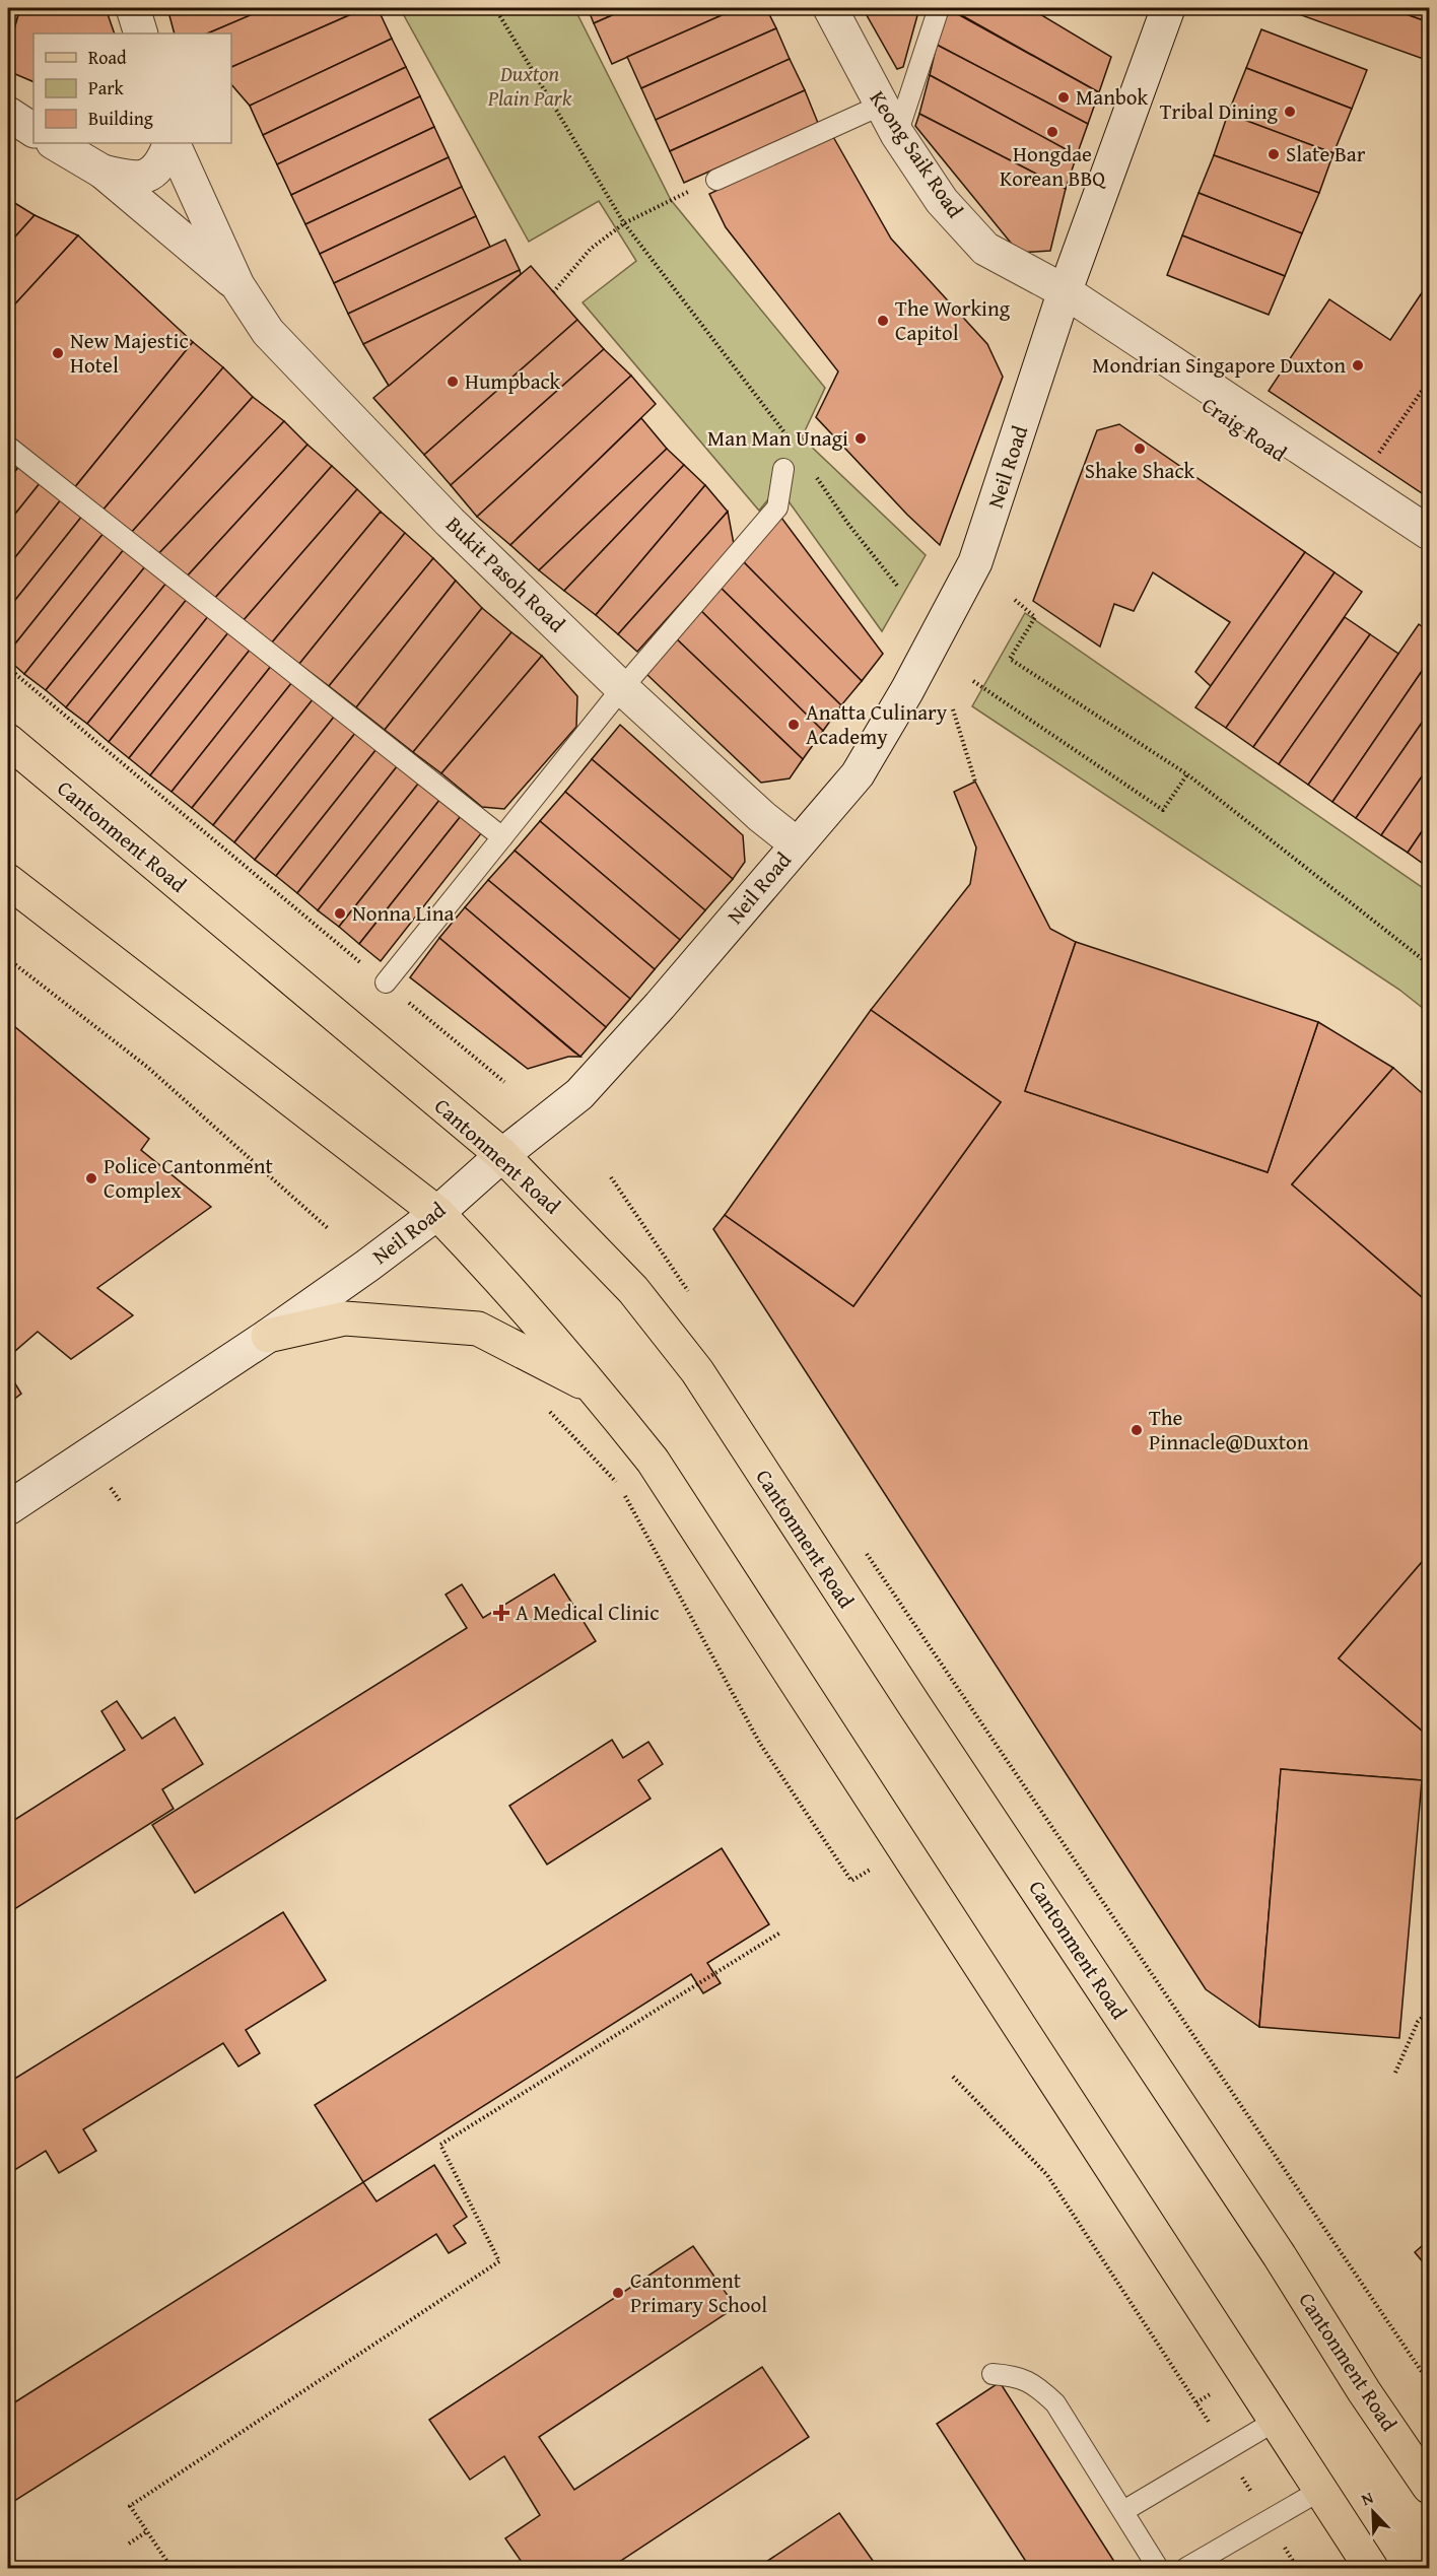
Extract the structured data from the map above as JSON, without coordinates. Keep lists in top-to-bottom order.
{
  "streets": {
    "main road": ["Cantonment Road"],
    "street": [
      "Keong Saik Road",
      "Craig Road",
      "Neil Road",
      "Bukit Pasoh Road"
    ]
  },
  "crossings": [
    ["Keong Saik Road", "Craig Road"],
    ["Keong Saik Road", "Neil Road"],
    ["Craig Road", "Neil Road"],
    ["Neil Road", "Bukit Pasoh Road"],
    ["Neil Road", "Cantonment Road"]
  ],
  "parks": ["Duxton Plain Park"],
  "places": {
    "other": [
      "Manbok",
      "Tribal Dining",
      "Hongdae Korean BBQ",
      "Slate Bar",
      "The Working Capitol",
      "New Majestic Hotel",
      "Mondrian Singapore Duxton",
      "Humpback",
      "Man Man Unagi",
      "Shake Shack",
      "Anatta Culinary Academy",
      "Nonna Lina",
      "Police Cantonment Complex",
      "The Pinnacle@Duxton",
      "Cantonment Primary School"
    ],
    "health": ["A Medical Clinic"]
  },
  "legend": ["Road", "Park", "Building"],
  "north": "top left"
}
